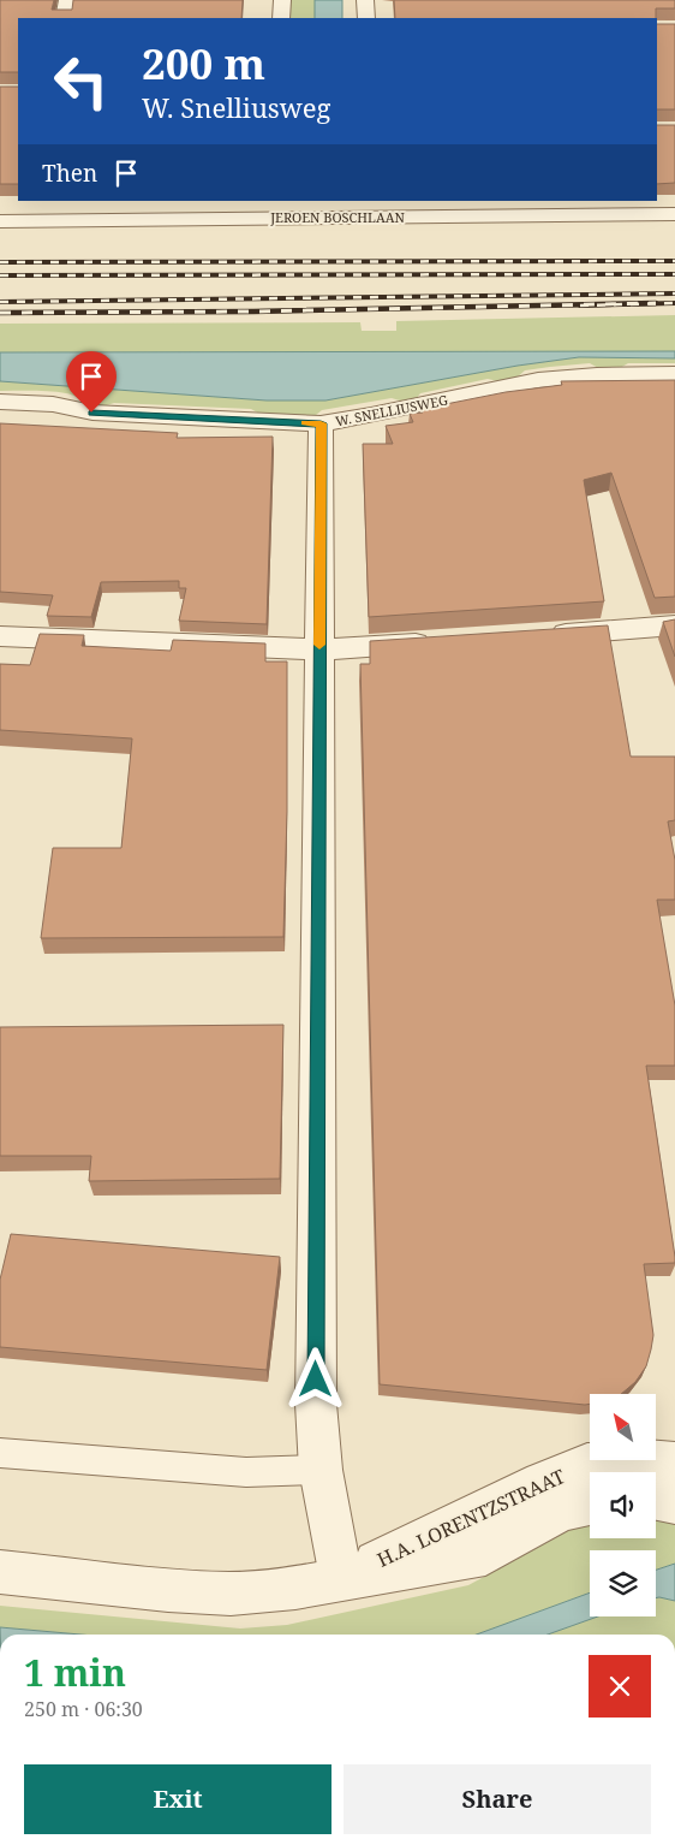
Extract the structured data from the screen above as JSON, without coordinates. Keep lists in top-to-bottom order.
{
  "streets": {
    "street": ["JEROEN BOSCHLAAN", "W. SNELLIUSWEG", "H.A. LORENTZSTRAAT"]
  },
  "north": "top left",
  "page": {
    "turn": ["200 m", "W. Snelliusweg"],
    "then": "Then",
    "heading": ["1 min", "250 m · 06:30"],
    "buttons": ["Exit", "Share"]
  }
}
